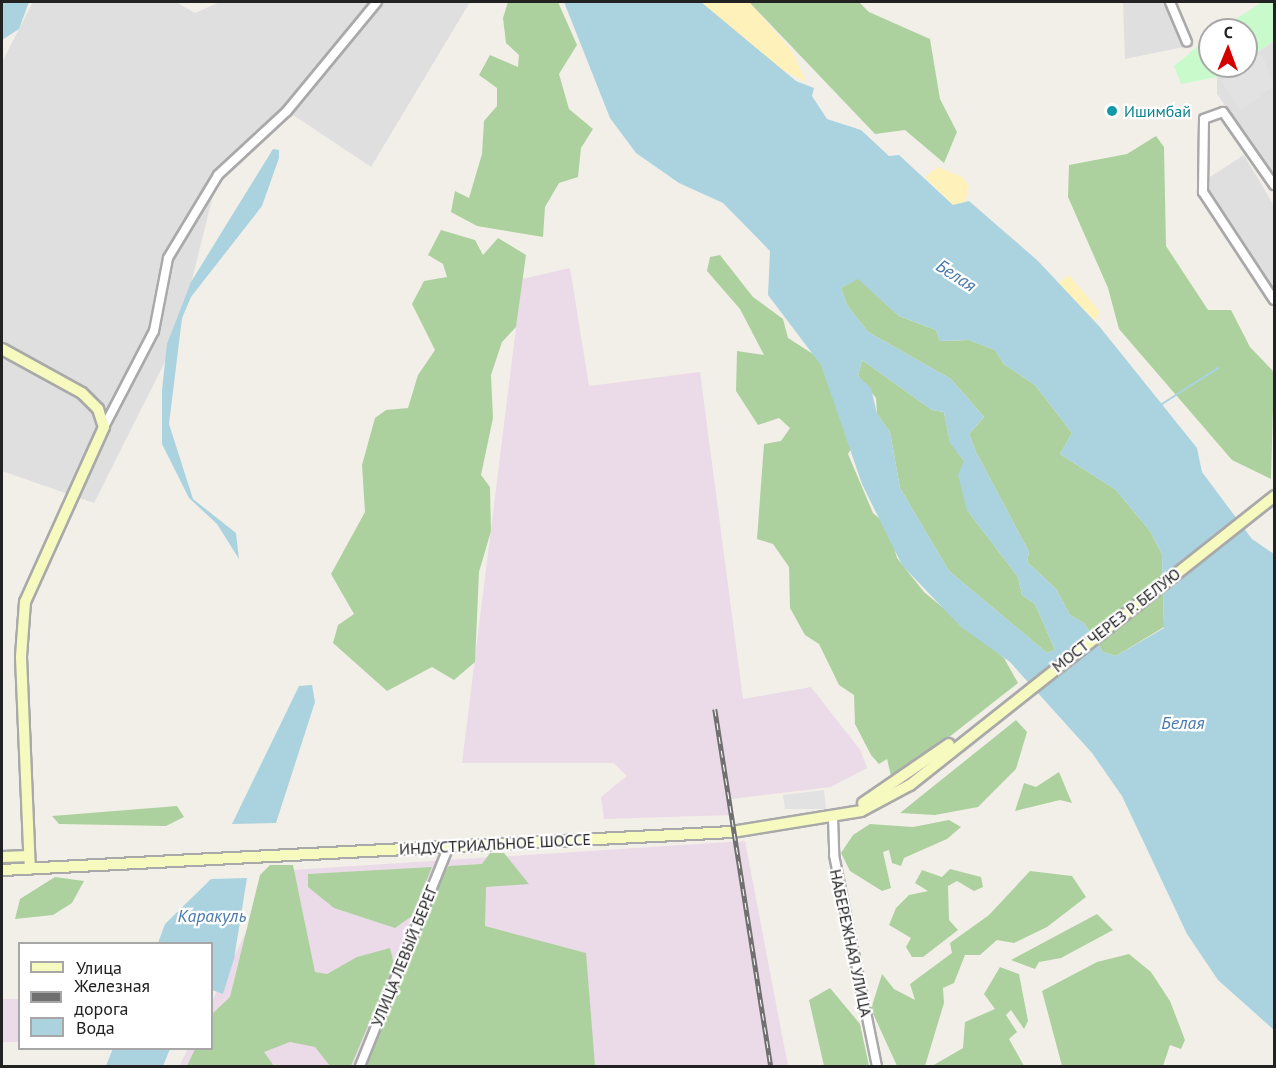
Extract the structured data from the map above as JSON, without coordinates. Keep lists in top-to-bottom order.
{
  "streets": {
    "main road": ["МОСТ ЧЕРЕЗ Р. БЕЛУЮ", "ИНДУСТРИАЛЬНОЕ ШОССЕ"],
    "street": ["НАБЕРЕЖНАЯ УЛИЦА", "УЛИЦА ЛЕВЫЙ БЕРЕГ"]
  },
  "crossings": [
    ["МОСТ ЧЕРЕЗ Р. БЕЛУЮ", "ИНДУСТРИАЛЬНОЕ ШОССЕ"],
    ["ИНДУСТРИАЛЬНОЕ ШОССЕ", "НАБЕРЕЖНАЯ УЛИЦА"],
    ["ИНДУСТРИАЛЬНОЕ ШОССЕ", "УЛИЦА ЛЕВЫЙ БЕРЕГ"]
  ],
  "water": ["Белая", "Каракуль"],
  "places": ["Ишимбай"],
  "legend": ["Улица", "Железная дорога", "Вода"],
  "north": "top"
}
